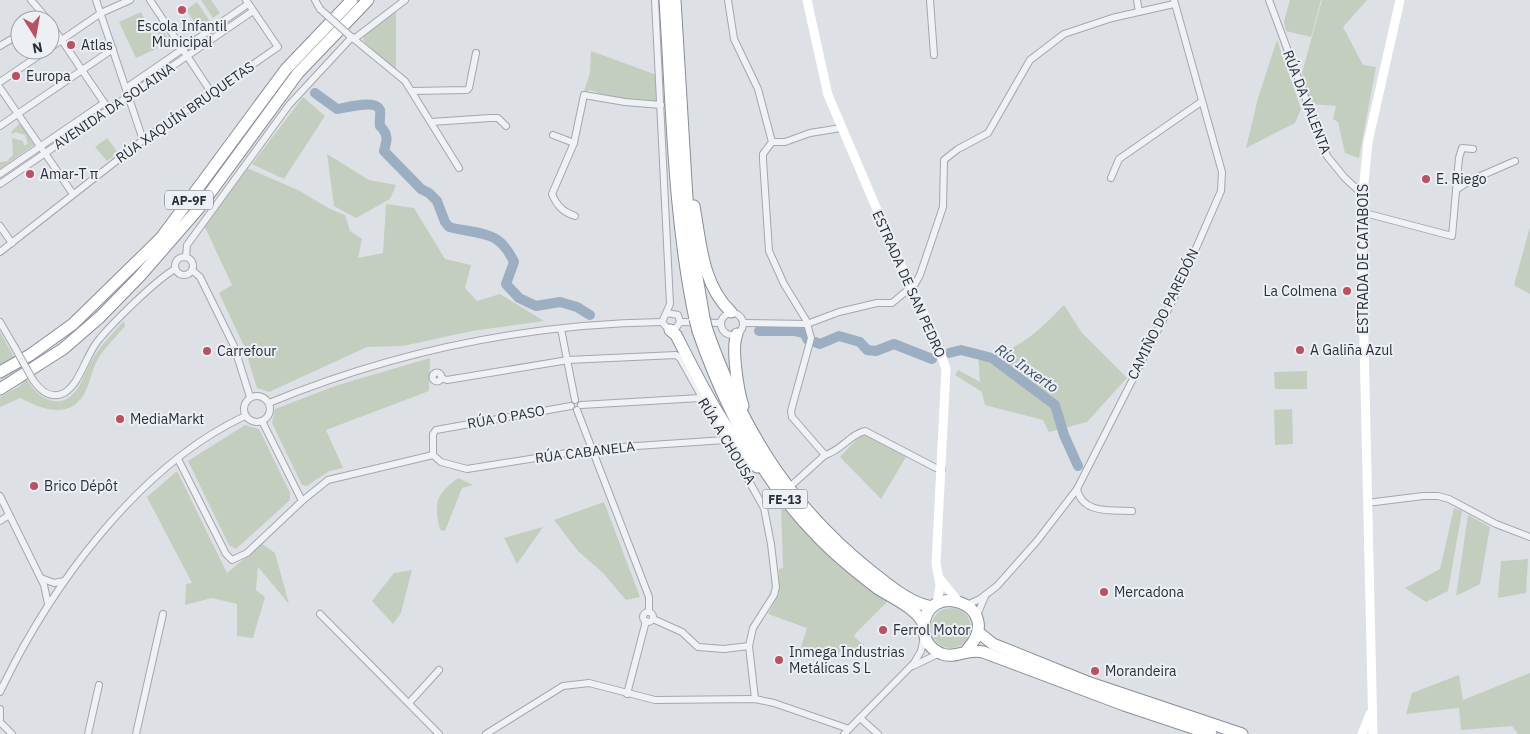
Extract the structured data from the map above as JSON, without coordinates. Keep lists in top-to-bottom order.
{
  "streets": {
    "highway": ["AP-9F", "FE-13"],
    "main road": ["ESTRADA DE CATABOIS", "ESTRADA DE SAN PEDRO"],
    "street": [
      "RÚA DA VALENTA",
      "AVENIDA DA SOLAINA",
      "RÚA XAQUÍN BRUQUETAS",
      "CAMIÑO DO PAREDÓN",
      "RÚA O PASO",
      "RÚA A CHOUSA",
      "RÚA CABANELA"
    ]
  },
  "crossings": [
    ["RÚA DA VALENTA", "ESTRADA DE CATABOIS"],
    ["AVENIDA DA SOLAINA", "RÚA XAQUÍN BRUQUETAS"],
    ["ESTRADA DE SAN PEDRO", "FE-13"],
    ["RÚA O PASO", "RÚA A CHOUSA"],
    ["RÚA O PASO", "RÚA CABANELA"],
    ["RÚA A CHOUSA", "RÚA CABANELA"]
  ],
  "water": ["Río Inxerto"],
  "places": [
    "Escola Infantil Municipal",
    "Atlas",
    "Europa",
    "Amar-T π",
    "E. Riego",
    "La Colmena",
    "A Galiña Azul",
    "Carrefour",
    "MediaMarkt",
    "Brico Dépôt",
    "Mercadona",
    "Ferrol Motor",
    "Inmega Industrias Metálicas S L",
    "Morandeira"
  ],
  "north": "bottom"
}
